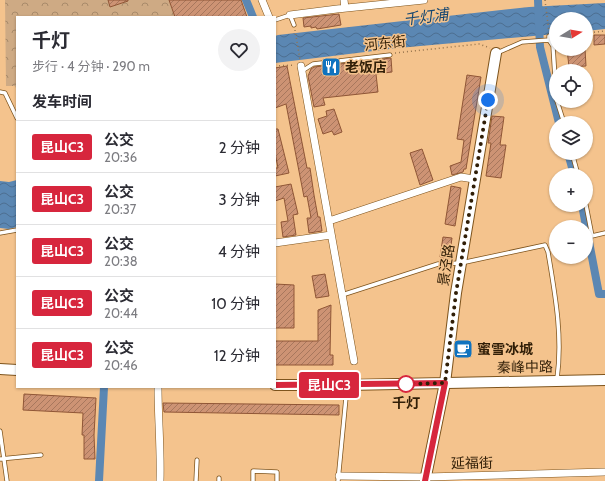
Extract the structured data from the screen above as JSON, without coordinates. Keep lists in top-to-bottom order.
{
  "streets": {
    "street": ["景泾路", "秦峰中路", "延福街"],
    "lane": ["河东街"]
  },
  "crossings": [
    ["河东街", "景泾路"],
    ["景泾路", "秦峰中路"],
    ["景泾路", "延福街"]
  ],
  "water": ["千灯浦"],
  "places": {
    "restaurant": ["老饭店"],
    "cafe": ["蜜雪冰城"],
    "other": ["千灯"]
  },
  "lines": ["bus line 昆山C3"],
  "north": "right",
  "page": {
    "on_map": "昆山C3",
    "map_buttons": ["+", "−"],
    "heading": [
      ["千灯", "步行 · 4 分钟 · 290 m"],
      "发车时间"
    ],
    "list": [
      {
        "mark": "昆山C3",
        "name": "公交",
        "note": "20:36",
        "value": "2 分钟"
      },
      {
        "mark": "昆山C3",
        "name": "公交",
        "note": "20:37",
        "value": "3 分钟"
      },
      {
        "mark": "昆山C3",
        "name": "公交",
        "note": "20:38",
        "value": "4 分钟"
      },
      {
        "mark": "昆山C3",
        "name": "公交",
        "note": "20:44",
        "value": "10 分钟"
      },
      {
        "mark": "昆山C3",
        "name": "公交",
        "note": "20:46",
        "value": "12 分钟"
      }
    ]
  }
}
